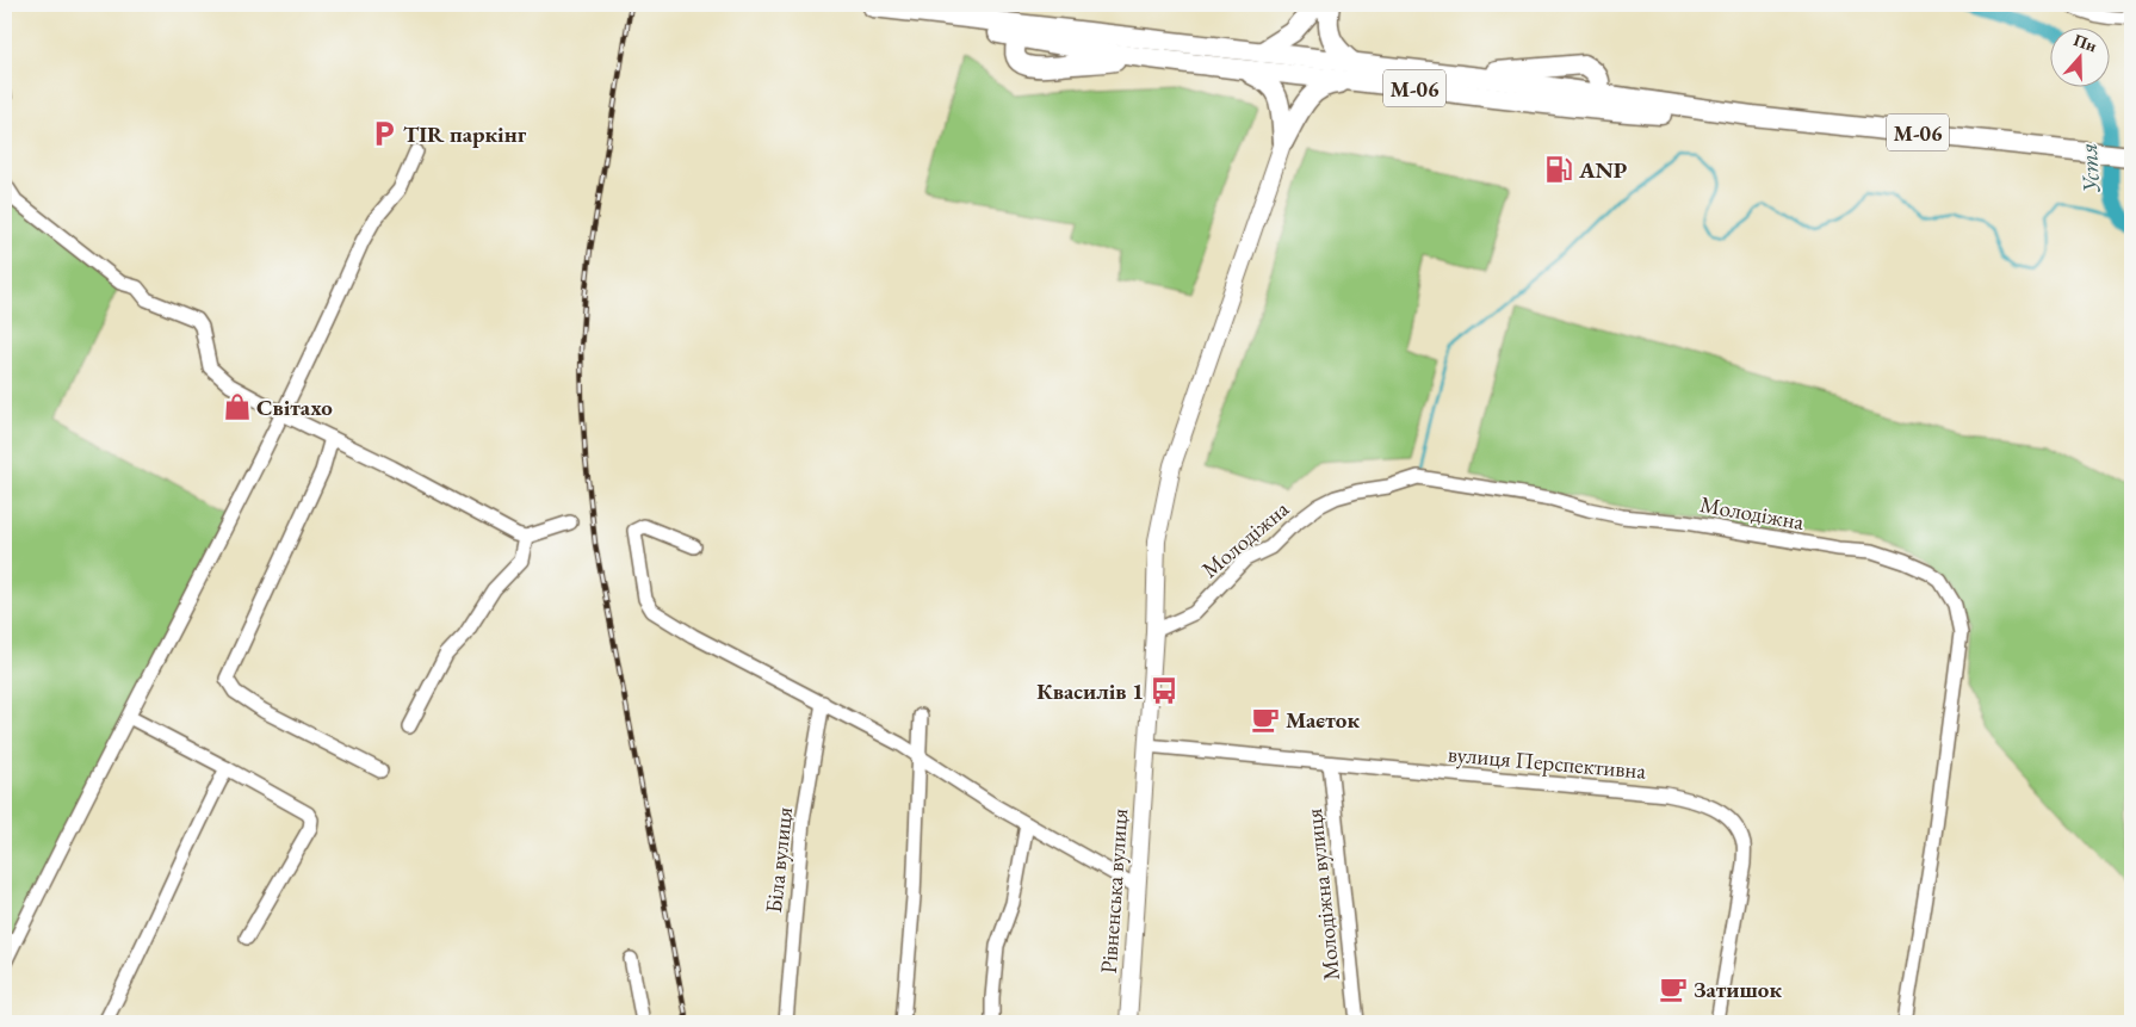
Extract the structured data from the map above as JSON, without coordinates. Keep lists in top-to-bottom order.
{
  "streets": {
    "highway": ["М-06"],
    "main road": ["Рівненська вулиця"],
    "street": [
      "Молодіжна",
      "вулиця Перспективна",
      "Біла вулиця",
      "Молодіжна вулиця"
    ]
  },
  "crossings": [
    ["Молодіжна", "Рівненська вулиця"],
    ["вулиця Перспективна", "Рівненська вулиця"],
    ["вулиця Перспективна", "Молодіжна вулиця"]
  ],
  "water": ["Устя"],
  "places": {
    "parking": ["TIR паркінг"],
    "fuel station": ["ANP"],
    "shop": ["Світахо"],
    "bus stop": ["Квасилів 1"],
    "cafe": ["Маєток", "Затишок"]
  },
  "north": "top"
}
